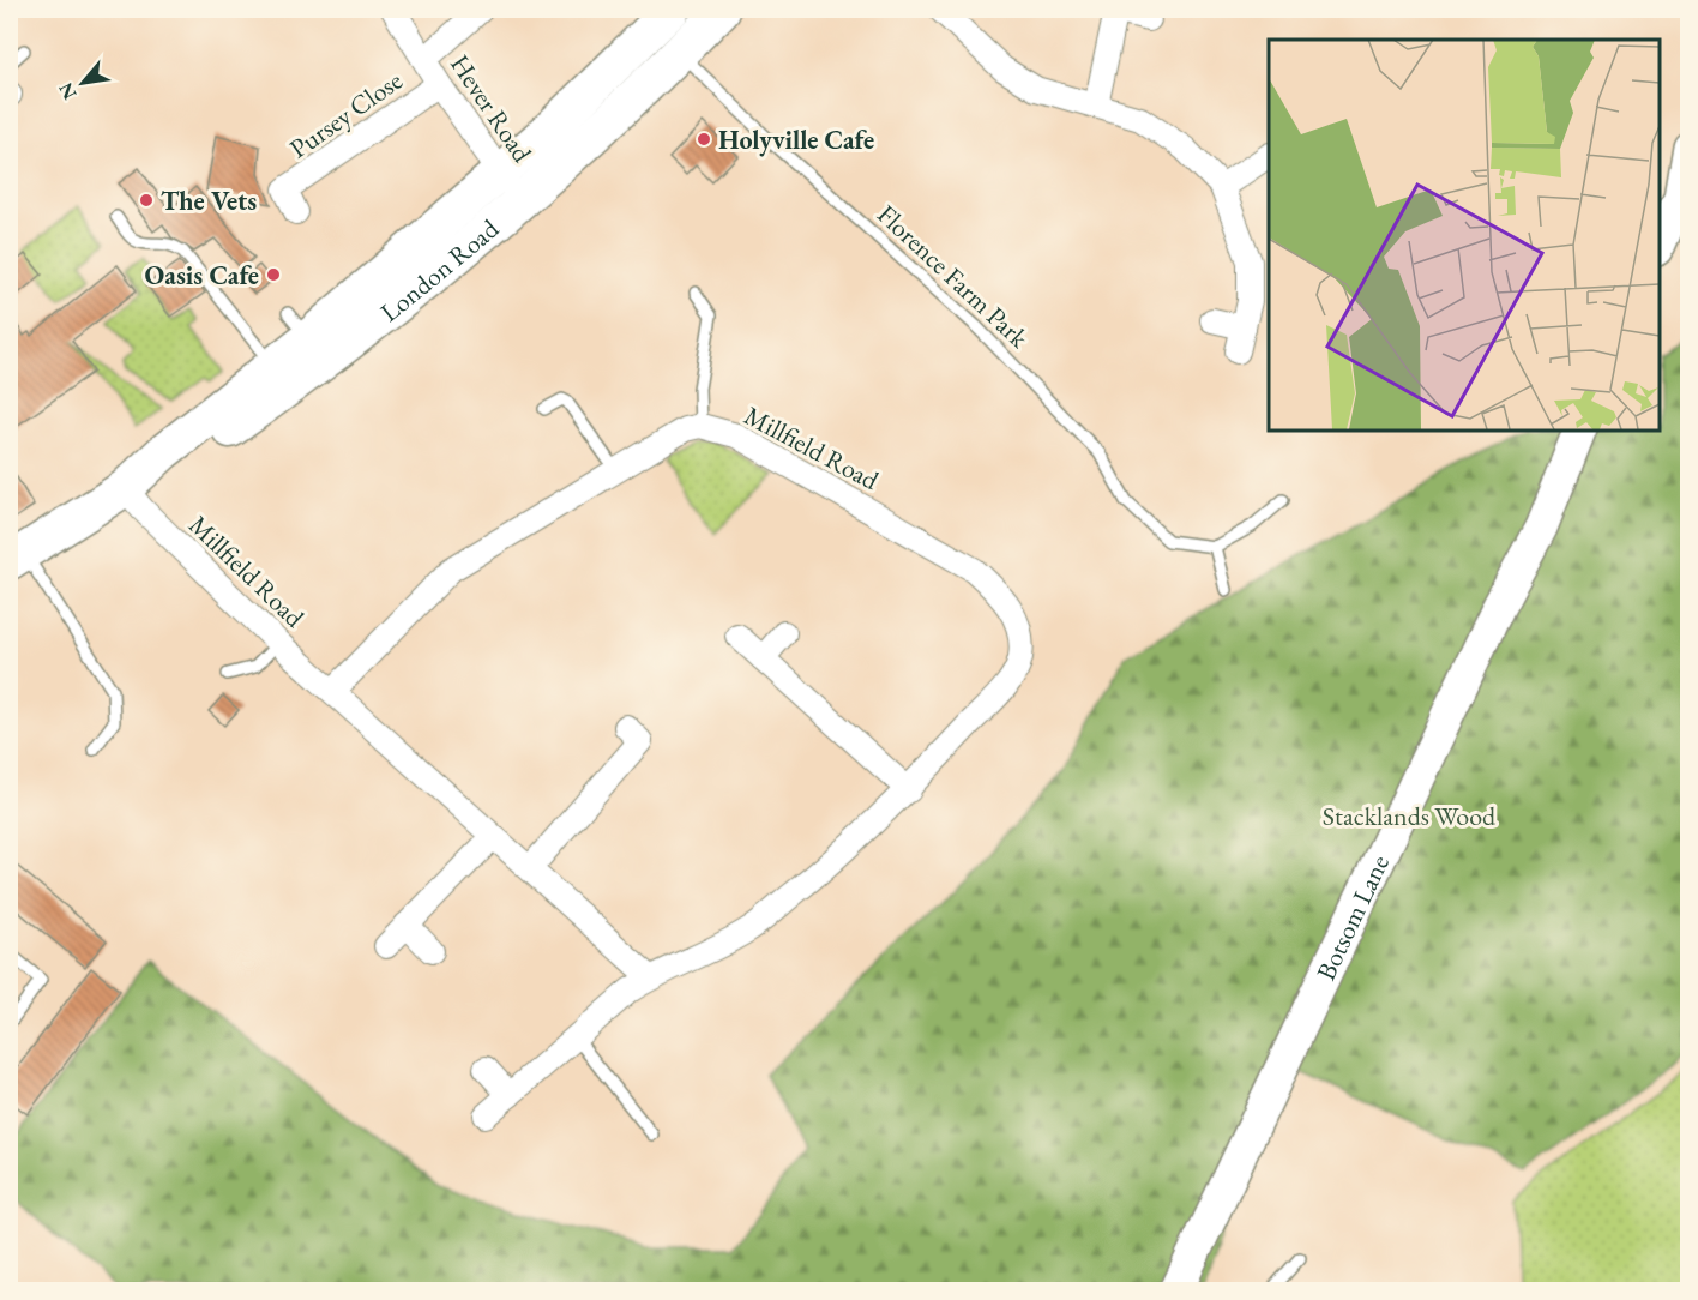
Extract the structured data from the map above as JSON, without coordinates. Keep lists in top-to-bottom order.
{
  "streets": {
    "main road": ["London Road"],
    "street": [
      "Hever Road",
      "Pursey Close",
      "Millfield Road",
      "Botsom Lane"
    ],
    "lane": ["Florence Farm Park"]
  },
  "crossings": [
    ["Hever Road", "Pursey Close"],
    ["Hever Road", "London Road"],
    ["London Road", "Florence Farm Park"],
    ["London Road", "Millfield Road"]
  ],
  "parks": ["Stacklands Wood"],
  "places": ["Holyville Cafe", "The Vets", "Oasis Cafe"],
  "north": "bottom left"
}
